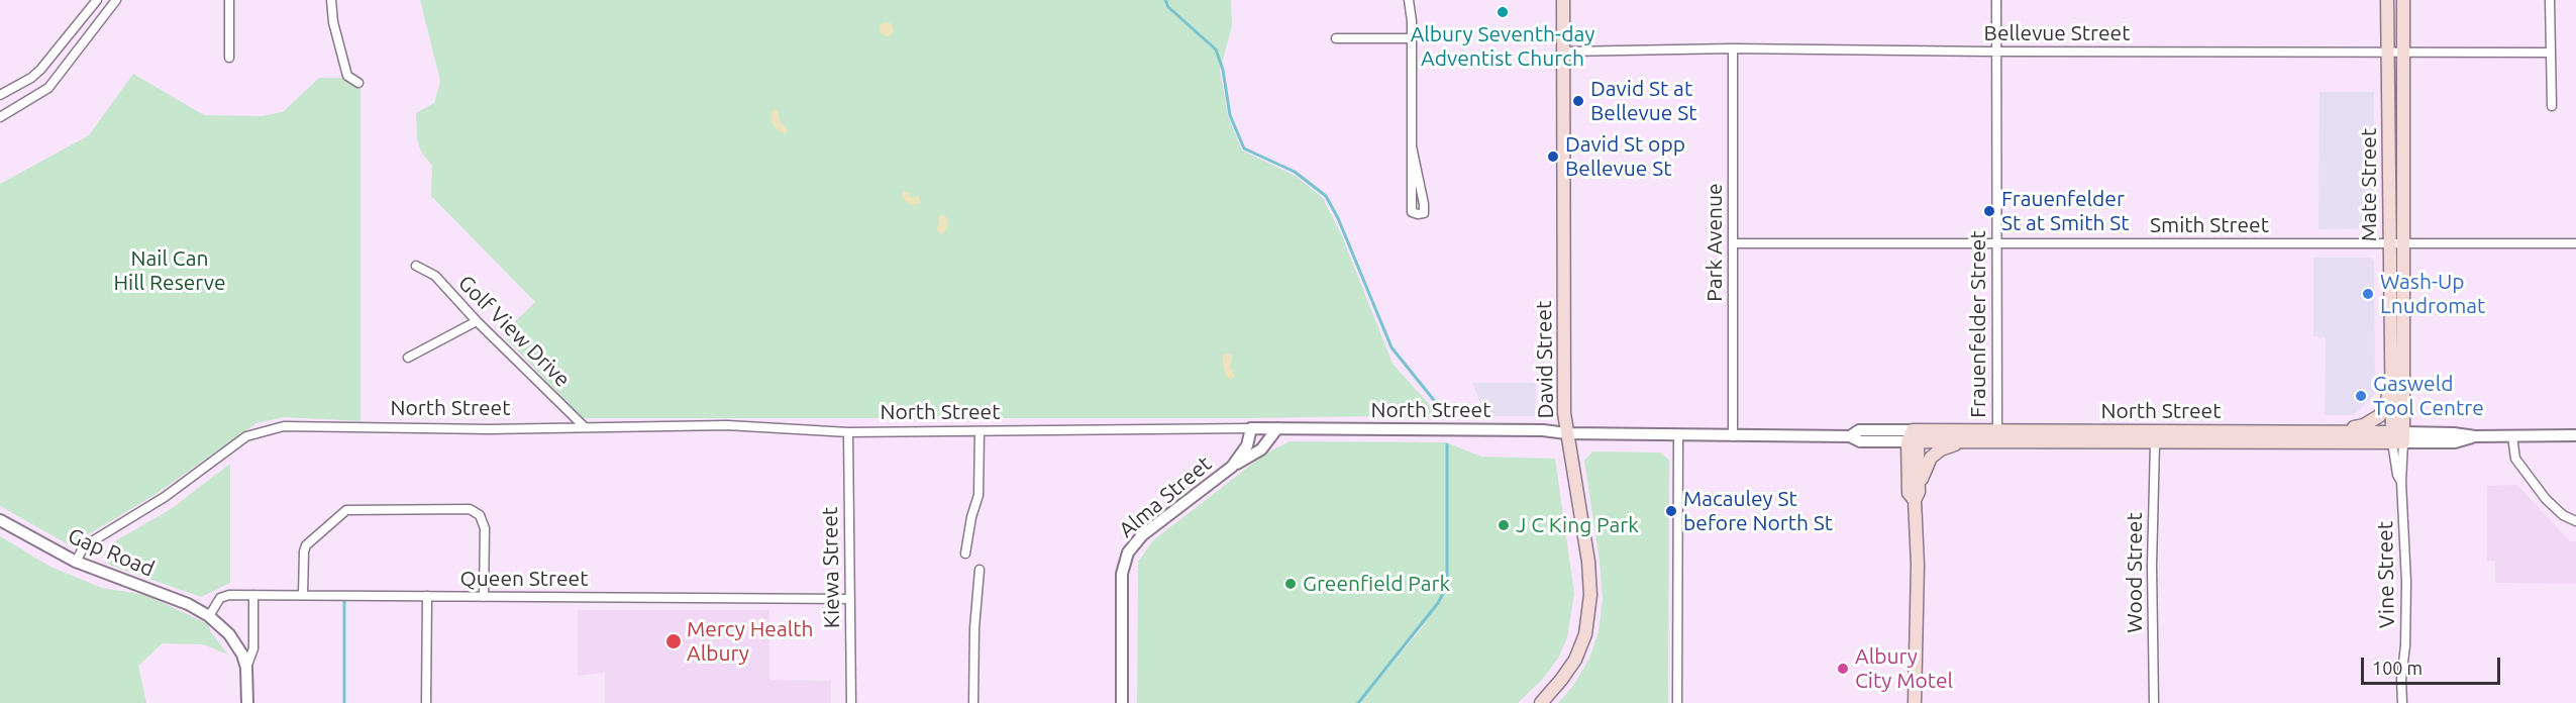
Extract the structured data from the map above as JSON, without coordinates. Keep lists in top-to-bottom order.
{
  "streets": {
    "main road": ["Mate Street", "David Street", "North Street"],
    "street": [
      "Bellevue Street",
      "Smith Street",
      "Park Avenue",
      "Frauenfelder Street",
      "Golf View Drive",
      "Alma Street",
      "Gap Road",
      "Kiewa Street",
      "Wood Street",
      "Vine Street",
      "Queen Street"
    ]
  },
  "crossings": [
    ["Bellevue Street", "Mate Street"],
    ["Bellevue Street", "Park Avenue"],
    ["Bellevue Street", "Frauenfelder Street"],
    ["Bellevue Street", "David Street"],
    ["Mate Street", "Smith Street"],
    ["Mate Street", "North Street"],
    ["Mate Street", "Vine Street"],
    ["Smith Street", "Park Avenue"],
    ["Smith Street", "Frauenfelder Street"],
    ["Park Avenue", "North Street"],
    ["Frauenfelder Street", "North Street"],
    ["Golf View Drive", "North Street"],
    ["David Street", "North Street"],
    ["North Street", "Alma Street"],
    ["North Street", "Gap Road"],
    ["North Street", "Kiewa Street"],
    ["North Street", "Wood Street"],
    ["North Street", "Vine Street"],
    ["Gap Road", "Queen Street"],
    ["Kiewa Street", "Queen Street"]
  ],
  "parks": ["Nail Can Hill Reserve"],
  "places": [
    "Albury Seventh-day Adventist Church",
    "David St at Bellevue St",
    "David St opp Bellevue St",
    "Frauenfelder St at Smith St",
    "Wash-Up Lnudromat",
    "Gasweld Tool Centre",
    "Macauley St before North St",
    "J C King Park",
    "Greenfield Park",
    "Mercy Health Albury",
    "Albury City Motel"
  ],
  "scale_bar": "100 m"
}
